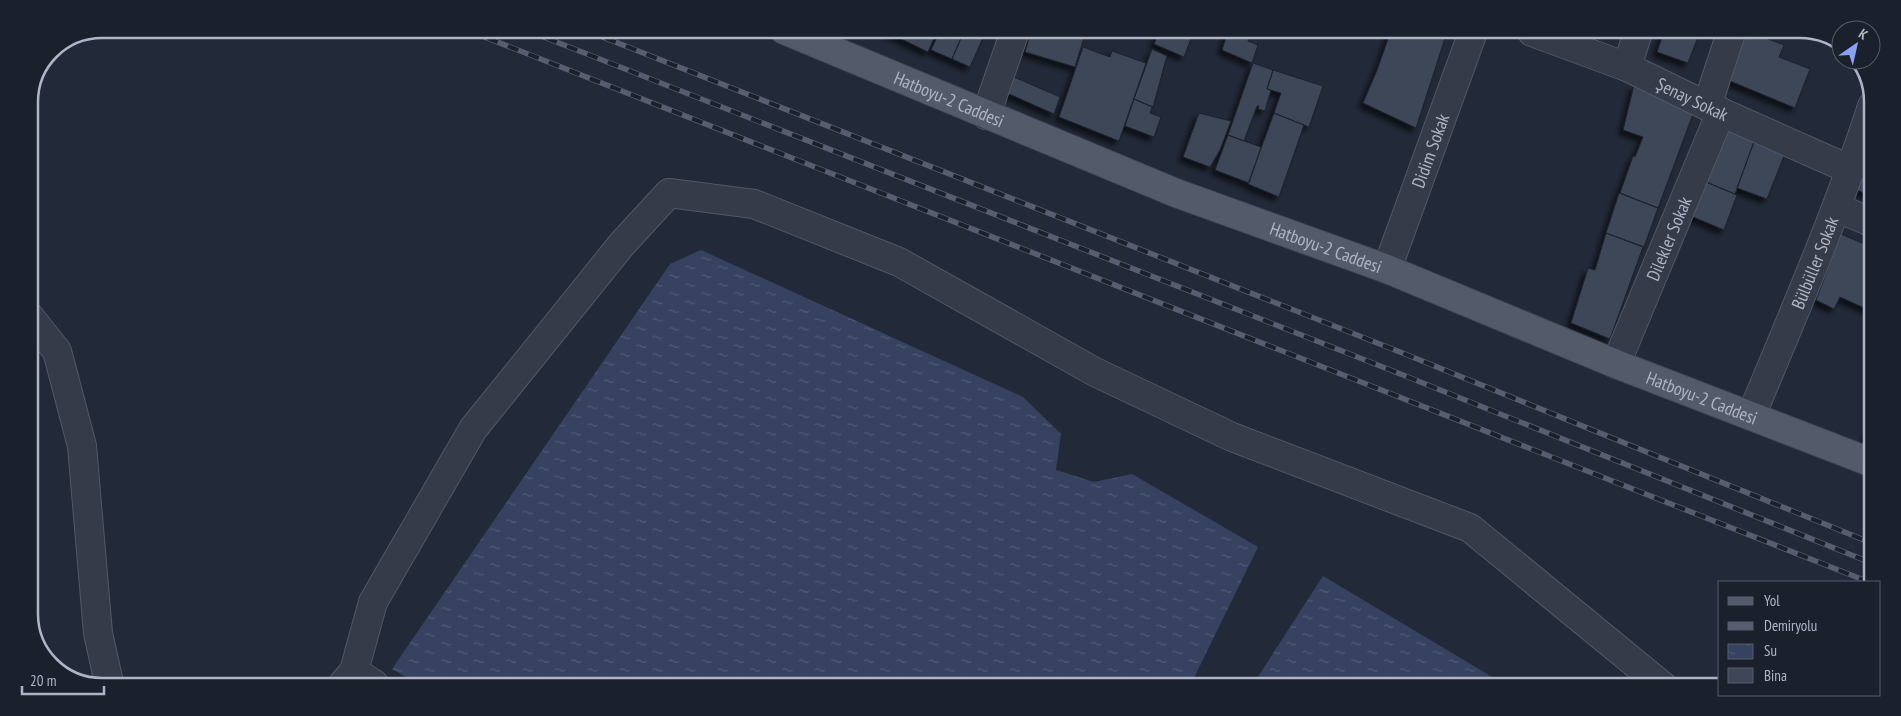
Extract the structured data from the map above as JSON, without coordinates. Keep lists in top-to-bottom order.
{
  "streets": {
    "main road": ["Hatboyu-2 Caddesi"],
    "street": [
      "Şenay Sokak",
      "Didim Sokak",
      "Dilekler Sokak",
      "Bülbüller Sokak"
    ]
  },
  "crossings": [
    ["Şenay Sokak", "Dilekler Sokak"],
    ["Şenay Sokak", "Bülbüller Sokak"],
    ["Hatboyu-2 Caddesi", "Didim Sokak"],
    ["Hatboyu-2 Caddesi", "Dilekler Sokak"],
    ["Hatboyu-2 Caddesi", "Bülbüller Sokak"]
  ],
  "legend": [
    "Yol",
    "Demiryolu",
    "Su",
    "Bina"
  ],
  "scale_bar": "20 m",
  "north": "top right"
}
